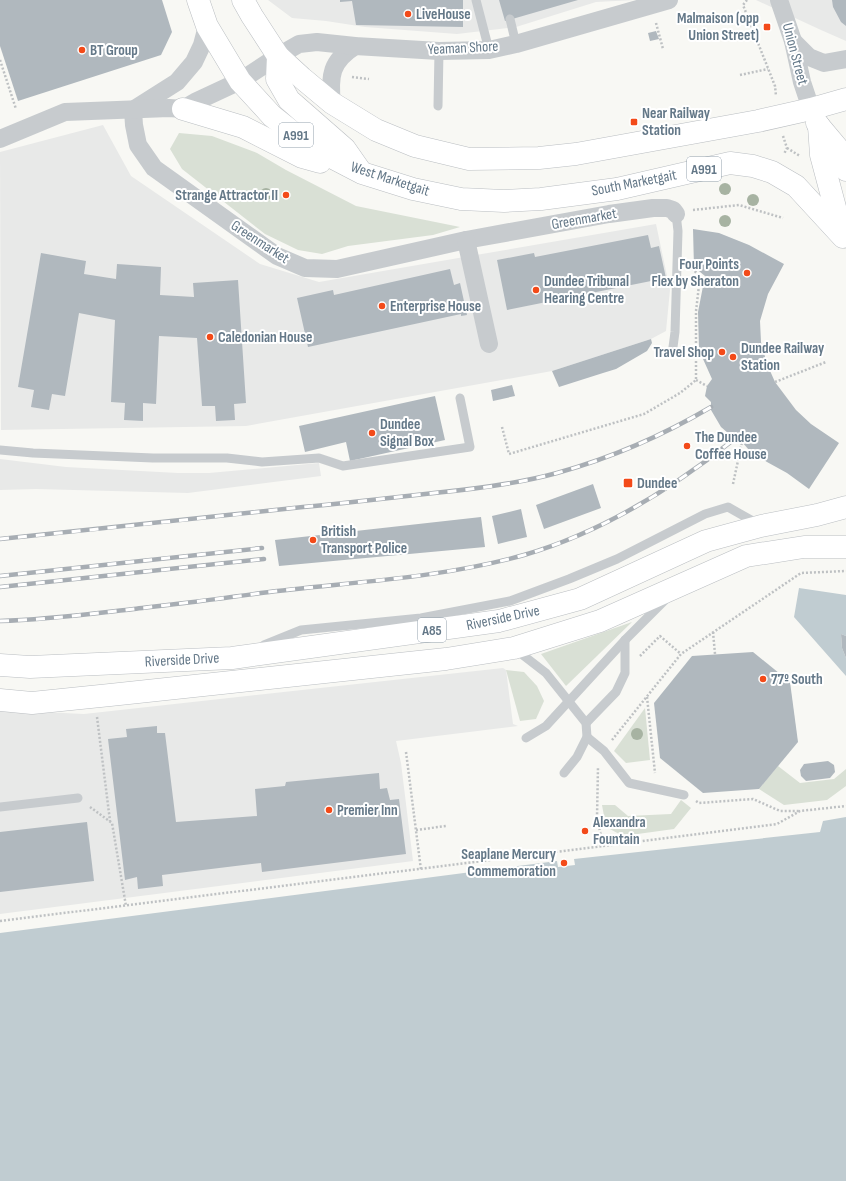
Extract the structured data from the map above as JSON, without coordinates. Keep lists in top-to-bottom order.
{
  "streets": {
    "main road": [
      "A991",
      "West Marketgait",
      "South Marketgait",
      "Riverside Drive",
      "A85"
    ],
    "street": ["Yeaman Shore", "Union Street", "Greenmarket"]
  },
  "crossings": [
    ["Union Street", "A991"],
    ["A991", "South Marketgait"],
    ["West Marketgait", "South Marketgait"]
  ],
  "places": {
    "other": [
      "LiveHouse",
      "BT Group",
      "Strange Attractor II",
      "Four Points Flex by Sheraton",
      "Dundee Tribunal Hearing Centre",
      "Enterprise House",
      "Caledonian House",
      "Travel Shop",
      "Dundee Railway Station",
      "Dundee Signal Box",
      "The Dundee Coffee House",
      "British Transport Police",
      "77º South",
      "Premier Inn",
      "Alexandra Fountain",
      "Seaplane Mercury Commemoration"
    ],
    "transit": ["Malmaison (opp Union Street)", "Near Railway Station", "Dundee"]
  }
}
